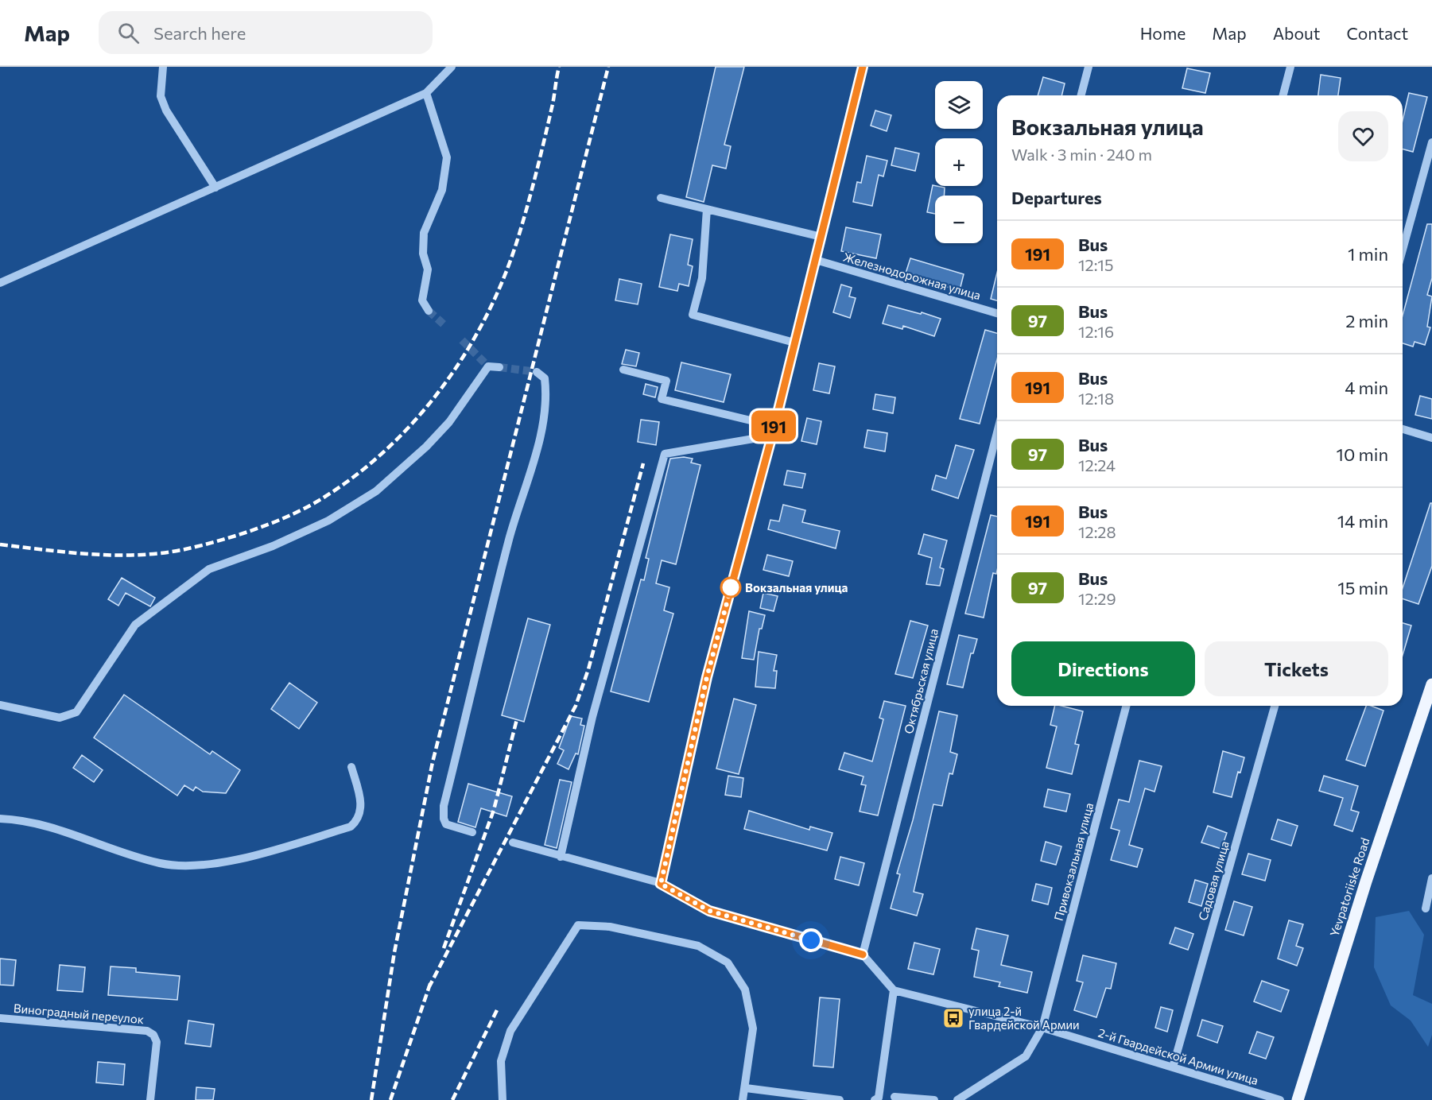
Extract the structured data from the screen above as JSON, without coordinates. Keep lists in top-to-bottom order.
{
  "streets": {
    "main road": ["Yevpatoriiske Road"],
    "street": [
      "Железнодорожная улица",
      "Октябрьская улица",
      "Привокзальная улица",
      "Садовая улица",
      "Виноградный переулок",
      "2-й Гвардейской Армии улица"
    ]
  },
  "crossings": [
    ["Привокзальная улица", "2-й Гвардейской Армии улица"],
    ["Садовая улица", "2-й Гвардейской Армии улица"]
  ],
  "places": {
    "other": ["Вокзальная улица"],
    "bus stop": ["улица 2-й Гвардейской Армии"]
  },
  "lines": ["bus line 191"],
  "page": {
    "header": "Map",
    "search": "Search here",
    "nav": [
      "Home",
      "Map",
      "About",
      "Contact"
    ],
    "on_map": "191",
    "map_buttons": ["+", "−"],
    "heading": [
      ["Вокзальная улица", "Walk · 3 min · 240 m"],
      "Departures"
    ],
    "list": [
      {
        "mark": "191",
        "name": "Bus",
        "note": "12:15",
        "value": "1 min"
      },
      {
        "mark": "97",
        "name": "Bus",
        "note": "12:16",
        "value": "2 min"
      },
      {
        "mark": "191",
        "name": "Bus",
        "note": "12:18",
        "value": "4 min"
      },
      {
        "mark": "97",
        "name": "Bus",
        "note": "12:24",
        "value": "10 min"
      },
      {
        "mark": "191",
        "name": "Bus",
        "note": "12:28",
        "value": "14 min"
      },
      {
        "mark": "97",
        "name": "Bus",
        "note": "12:29",
        "value": "15 min"
      }
    ],
    "buttons": ["Directions", "Tickets"]
  }
}
